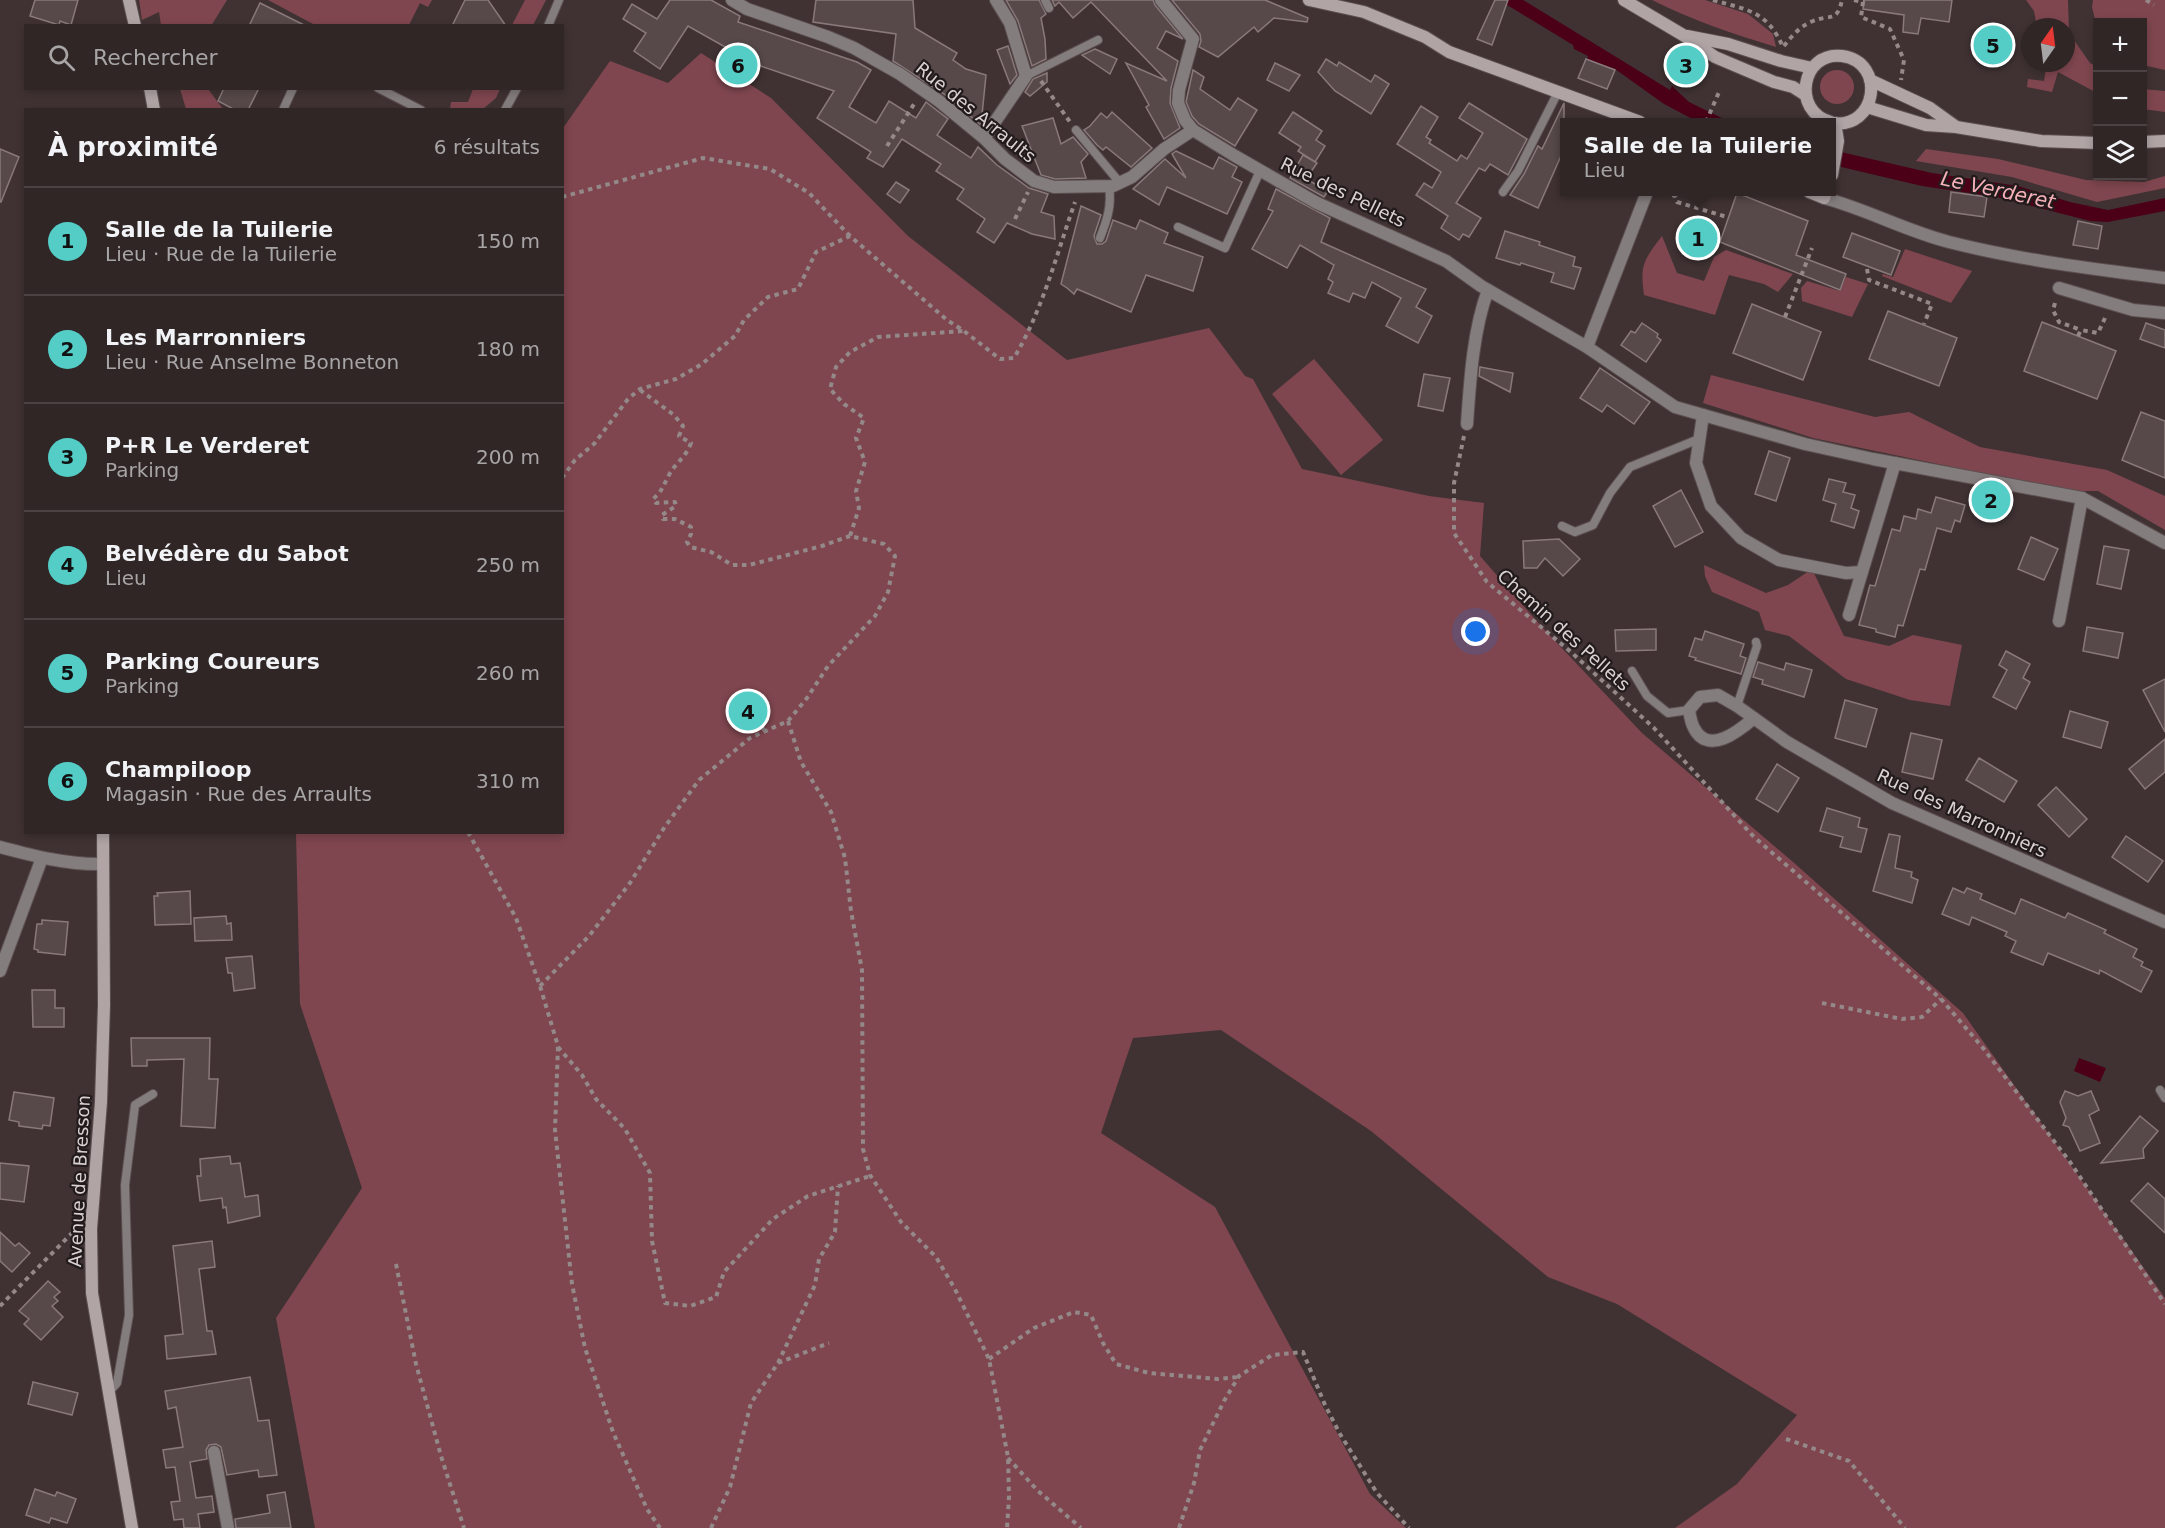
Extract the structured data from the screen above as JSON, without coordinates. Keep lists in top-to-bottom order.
{
  "streets": {
    "street": [
      "Rue des Arraults",
      "Rue des Pellets",
      "Rue des Marronniers",
      "Avenue de Bresson"
    ],
    "path": ["Chemin des Pellets"]
  },
  "water": ["Le Verderet"],
  "north": "top",
  "page": {
    "map_buttons": ["+", "−"],
    "pins": [
      "5",
      "3",
      "6",
      "1",
      "2",
      "4"
    ],
    "search": "Rechercher",
    "heading": ["À proximité", "6 résultats"],
    "popup": ["Salle de la Tuilerie", "Lieu"],
    "list": [
      {
        "mark": "1",
        "name": "Salle de la Tuilerie",
        "note": "Lieu · Rue de la Tuilerie",
        "value": "150 m"
      },
      {
        "mark": "2",
        "name": "Les Marronniers",
        "note": "Lieu · Rue Anselme Bonneton",
        "value": "180 m"
      },
      {
        "mark": "3",
        "name": "P+R Le Verderet",
        "note": "Parking",
        "value": "200 m"
      },
      {
        "mark": "4",
        "name": "Belvédère du Sabot",
        "note": "Lieu",
        "value": "250 m"
      },
      {
        "mark": "5",
        "name": "Parking Coureurs",
        "note": "Parking",
        "value": "260 m"
      },
      {
        "mark": "6",
        "name": "Champiloop",
        "note": "Magasin · Rue des Arraults",
        "value": "310 m"
      }
    ]
  }
}
